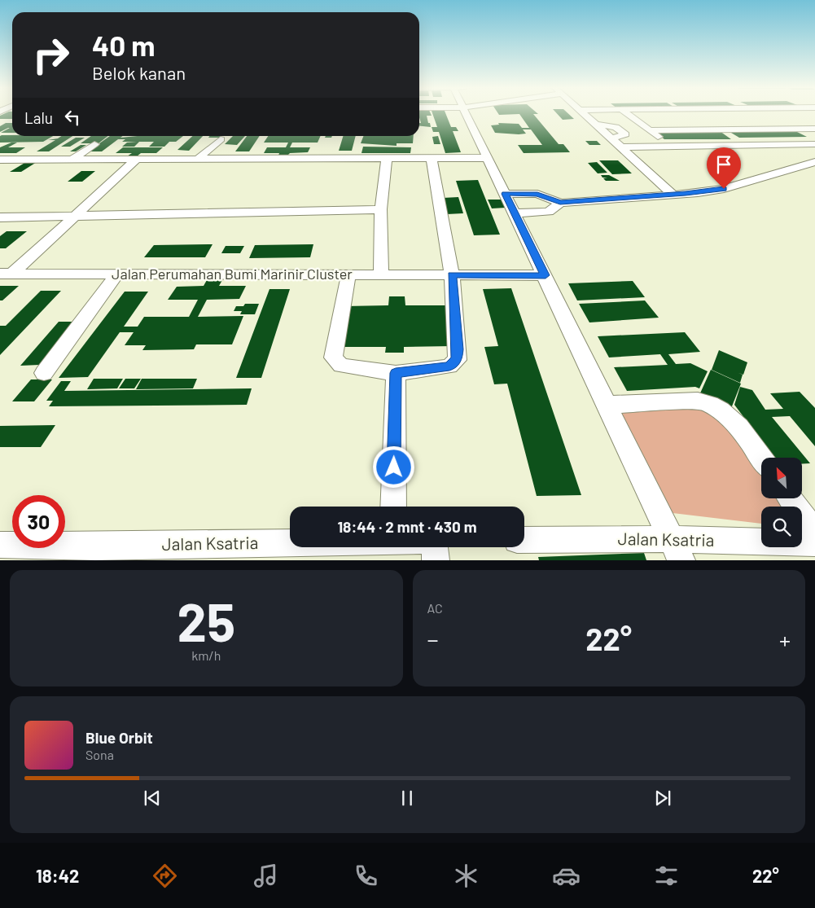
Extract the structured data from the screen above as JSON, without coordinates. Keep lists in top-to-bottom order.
{
  "streets": {
    "street": ["Jalan Perumahan Bumi Marinir Cluster", "Jalan Ksatria"]
  },
  "north": "top left",
  "page": {
    "turn": ["40 m", "Belok kanan"],
    "then": "Lalu",
    "limit": "30",
    "trip": "18:44 · 2 mnt · 430 m",
    "tile": [
      ["25", "km/h"],
      "AC"
    ],
    "heat": ["−", "22°", "+"],
    "song": ["Blue Orbit", "Sona"],
    "tabs": ["18:42", "22°"]
  }
}
